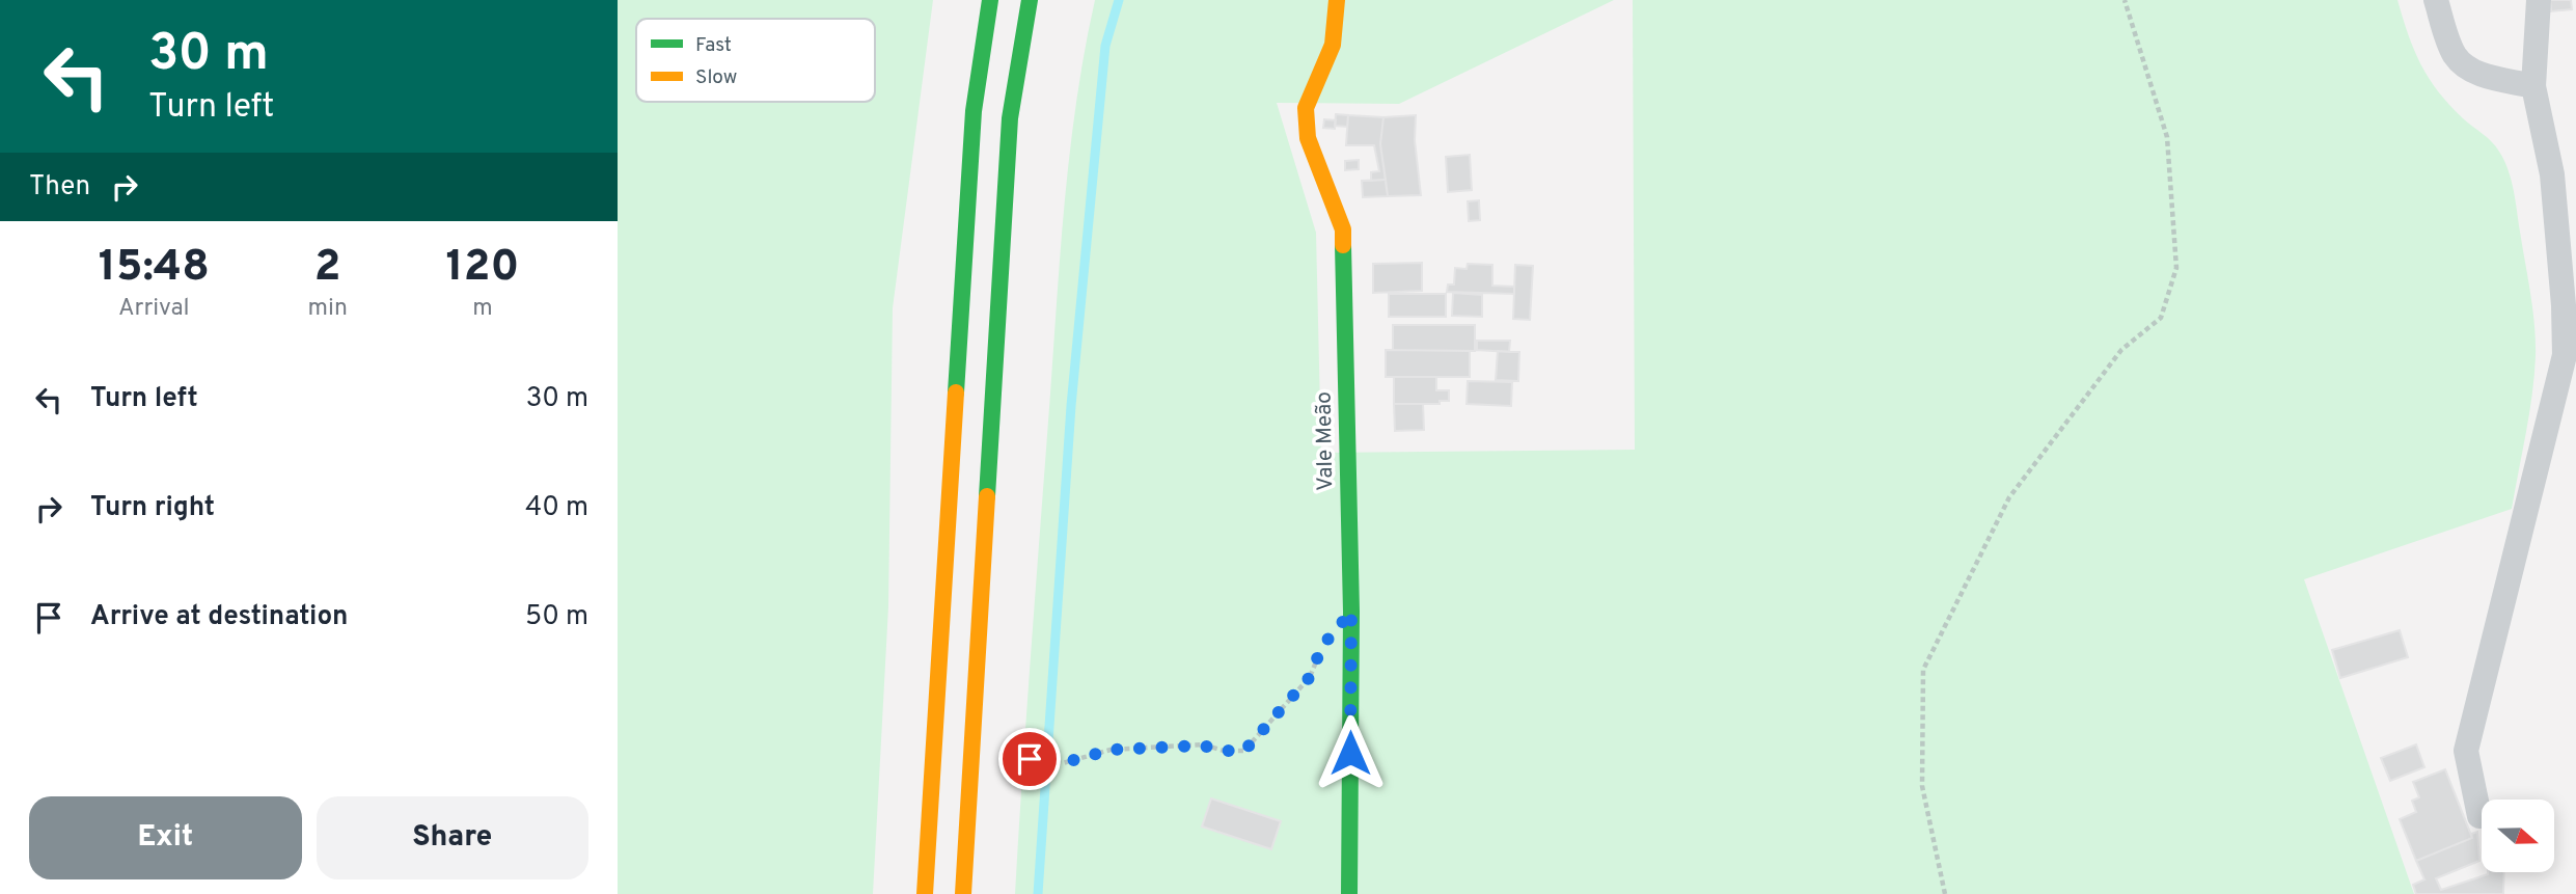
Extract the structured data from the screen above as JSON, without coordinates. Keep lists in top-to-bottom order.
{
  "streets": {
    "main road": ["Vale Meão"]
  },
  "legend": ["Fast", "Slow"],
  "north": "right",
  "page": {
    "turn": ["30 m", "Turn left"],
    "then": "Then",
    "eta": [
      "15:48",
      "Arrival",
      "2",
      "min",
      "120",
      "m"
    ],
    "list": [
      {
        "name": "Turn left",
        "value": "30 m"
      },
      {
        "name": "Turn right",
        "value": "40 m"
      },
      {
        "name": "Arrive at destination",
        "value": "50 m"
      }
    ],
    "buttons": ["Exit", "Share"]
  }
}
